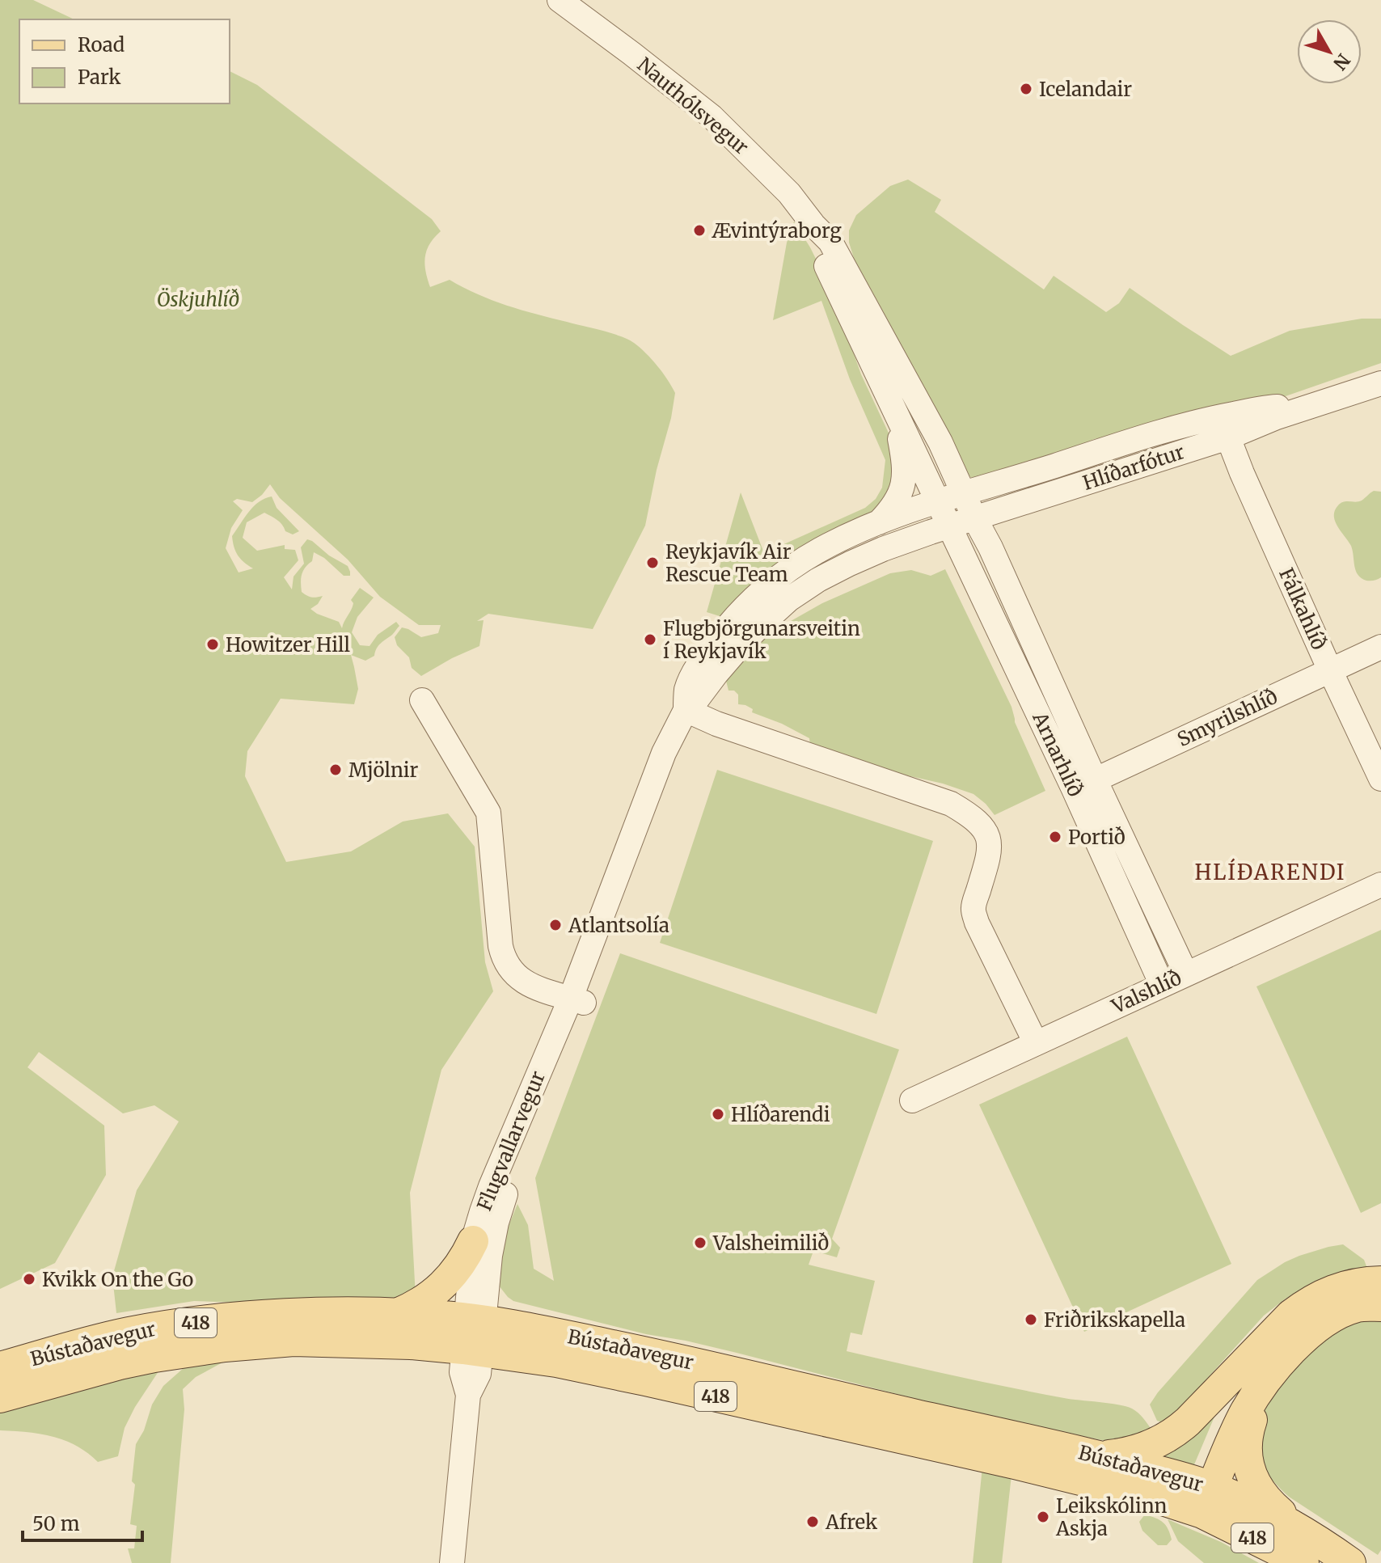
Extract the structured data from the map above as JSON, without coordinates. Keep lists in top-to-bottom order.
{
  "streets": {
    "main road": ["418", "Bústaðavegur"],
    "street": [
      "Nauthólsvegur",
      "Hlíðarfótur",
      "Fálkahlíð",
      "Smyrilshlíð",
      "Arnarhlíð",
      "Valshlíð",
      "Flugvallarvegur"
    ]
  },
  "crossings": [
    ["Nauthólsvegur", "Hlíðarfótur"],
    ["Nauthólsvegur", "Arnarhlíð"],
    ["Nauthólsvegur", "Flugvallarvegur"],
    ["Hlíðarfótur", "Fálkahlíð"],
    ["Hlíðarfótur", "Arnarhlíð"],
    ["Hlíðarfótur", "Flugvallarvegur"],
    ["Fálkahlíð", "Smyrilshlíð"],
    ["Smyrilshlíð", "Arnarhlíð"],
    ["Arnarhlíð", "Valshlíð"],
    ["Arnarhlíð", "Flugvallarvegur"],
    ["Flugvallarvegur", "Bústaðavegur"]
  ],
  "districts": ["HLÍÐARENDI"],
  "parks": ["Öskjuhlíð"],
  "places": [
    "Icelandair",
    "Ævintýraborg",
    "Reykjavík Air Rescue Team",
    "Flugbjörgunarsveitin í Reykjavík",
    "Howitzer Hill",
    "Mjölnir",
    "Portið",
    "Atlantsolía",
    "Hlíðarendi",
    "Valsheimilið",
    "Kvikk On the Go",
    "Friðrikskapella",
    "Leikskólinn Askja",
    "Afrek"
  ],
  "legend": ["Road", "Park"],
  "scale_bar": "50 m",
  "north": "bottom right"
}
